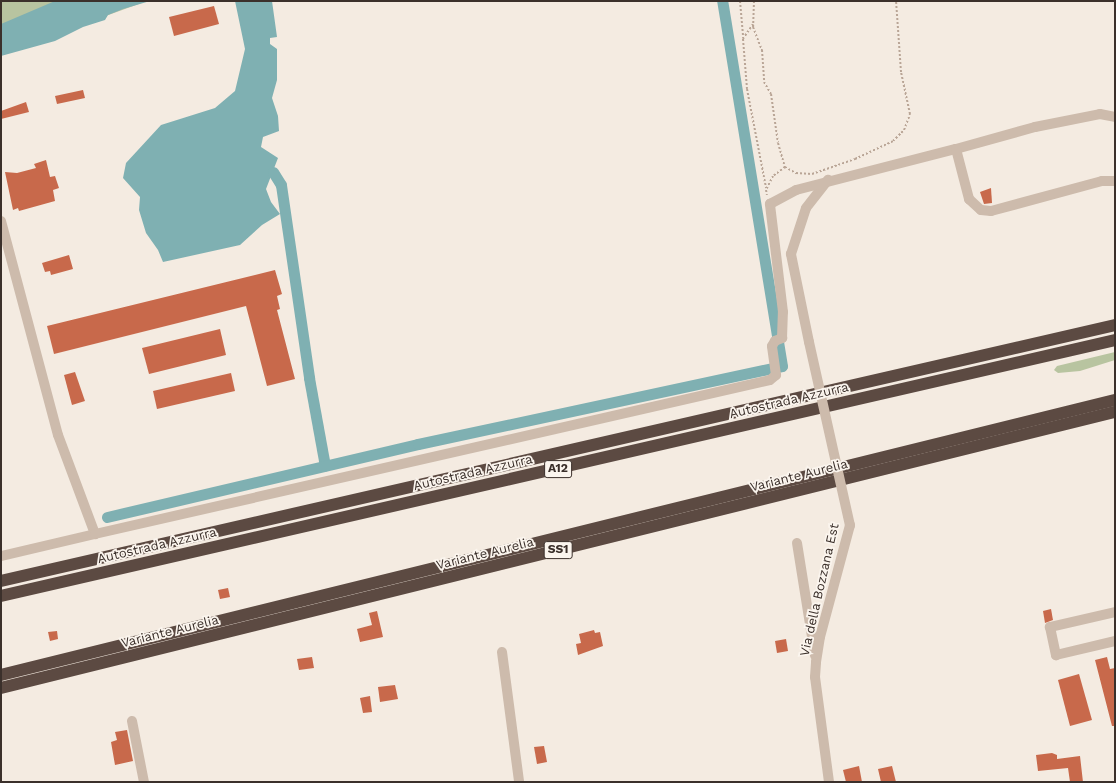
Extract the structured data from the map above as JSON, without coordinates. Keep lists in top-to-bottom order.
{
  "streets": {
    "highway": [
      "Autostrada Azzurra",
      "A12",
      "Variante Aurelia",
      "SS1"
    ],
    "street": ["Via della Bozzana Est"]
  }
}
